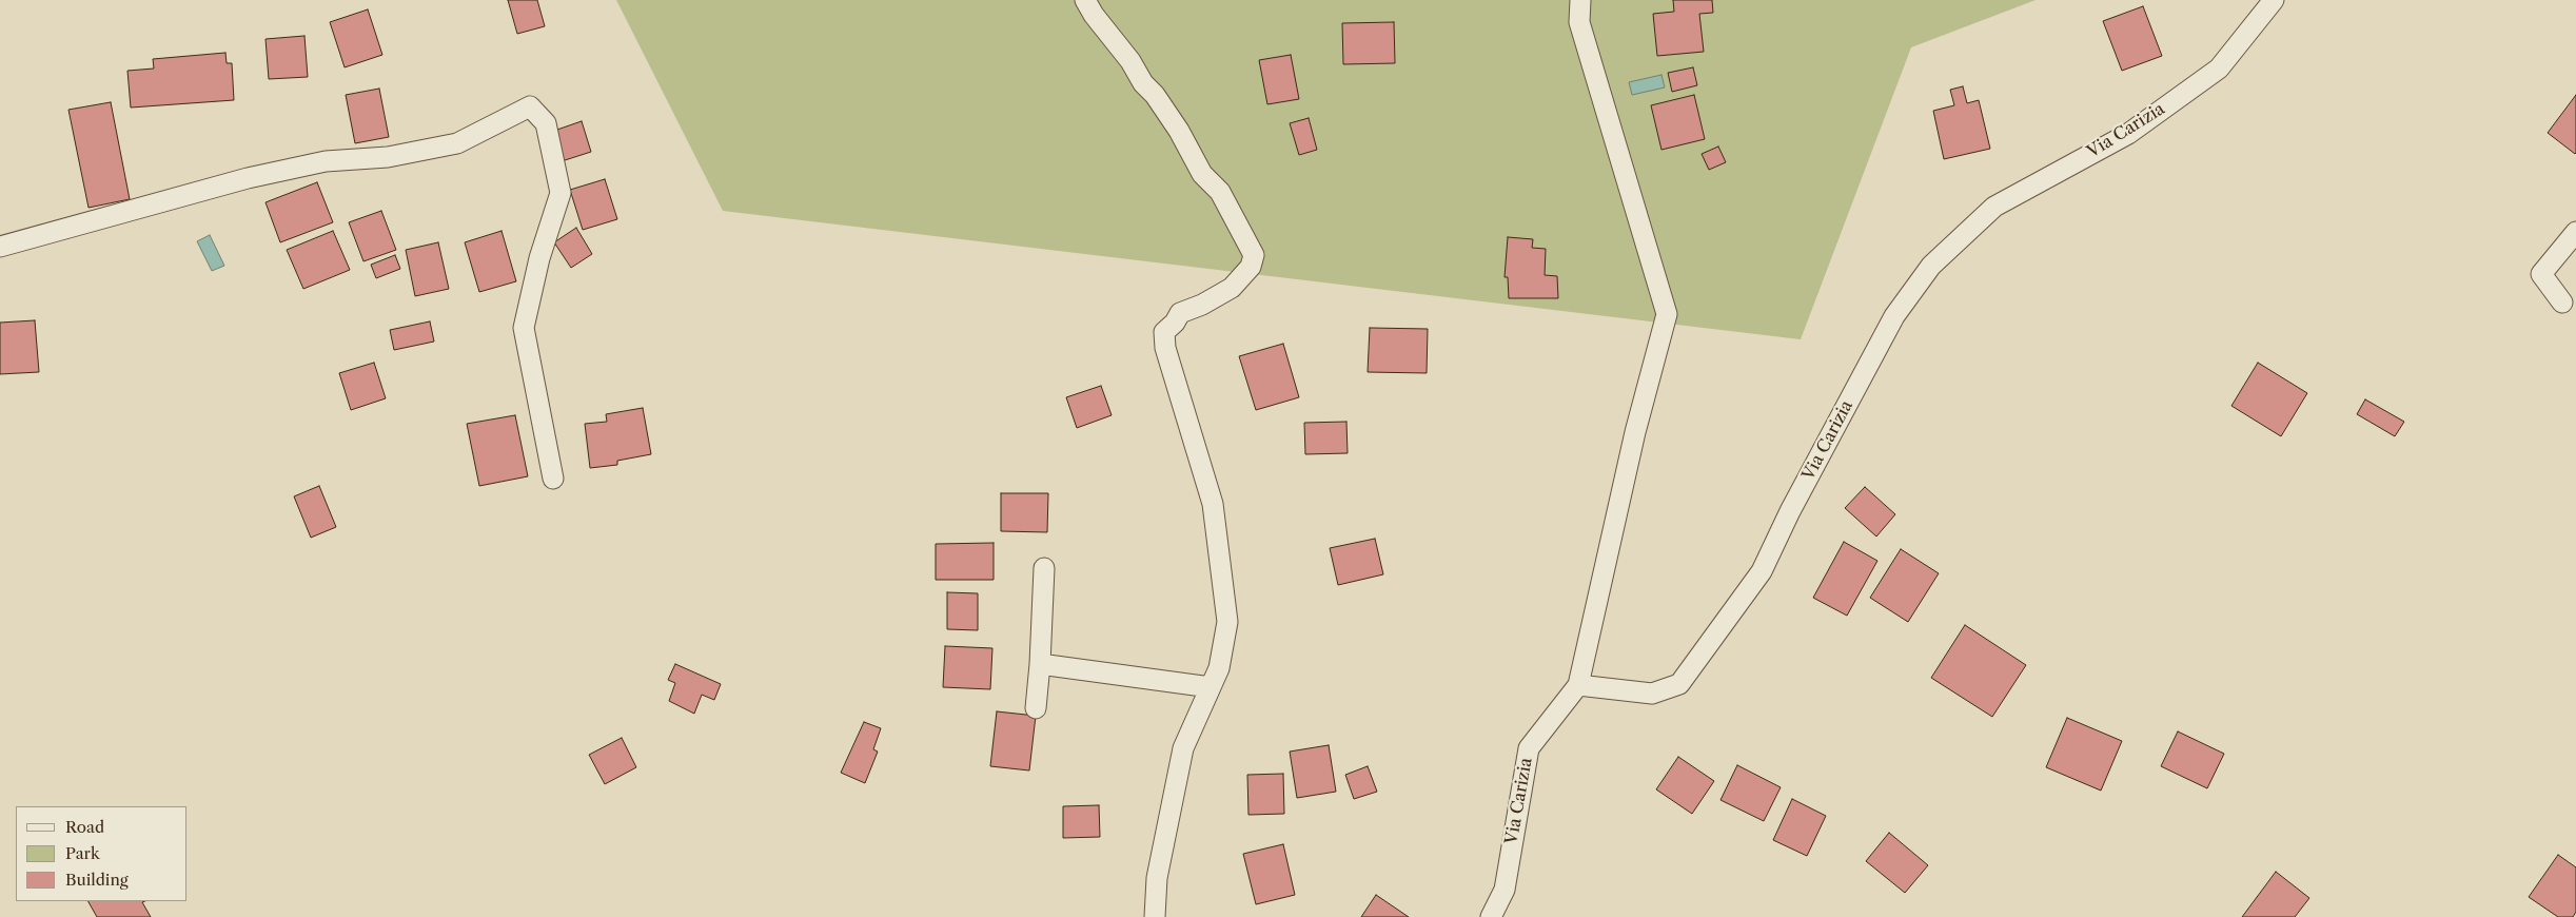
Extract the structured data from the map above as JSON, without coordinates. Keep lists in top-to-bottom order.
{
  "streets": {
    "street": ["Via Carizia"]
  },
  "legend": ["Road", "Park", "Building"]
}
